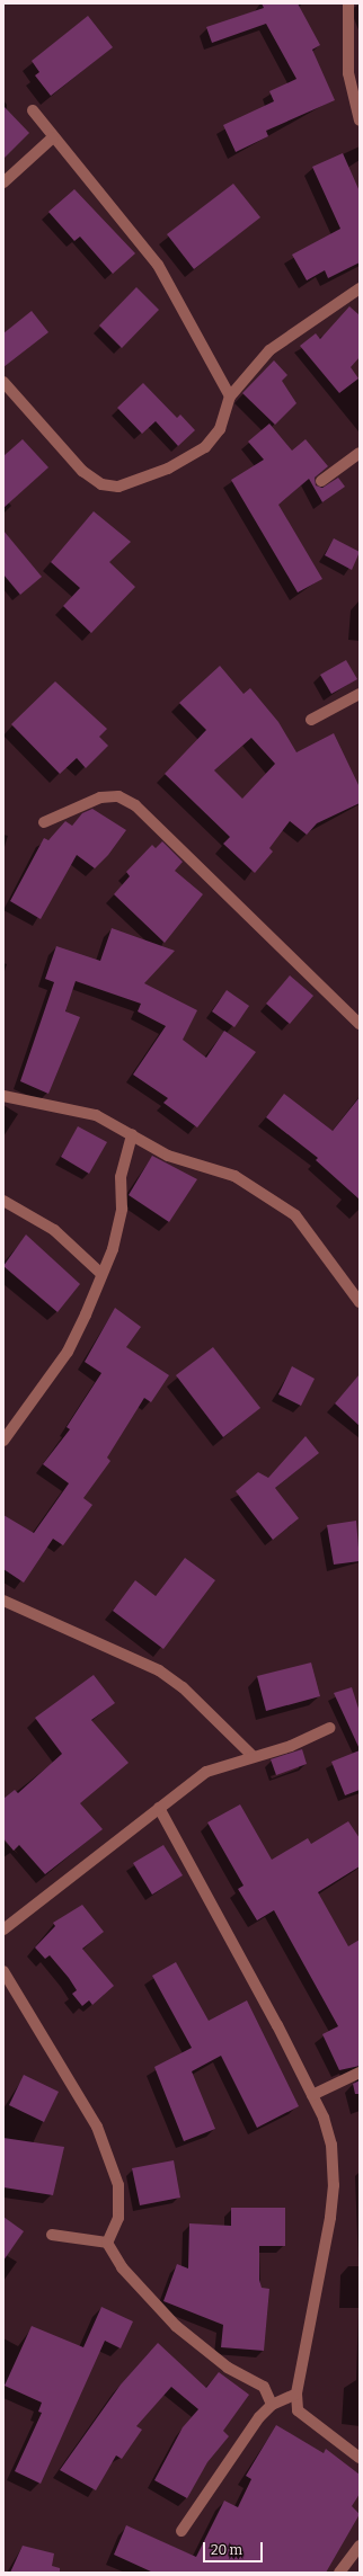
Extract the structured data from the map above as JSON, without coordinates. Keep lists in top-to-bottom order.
{
  "scale_bar": "20 m"
}
